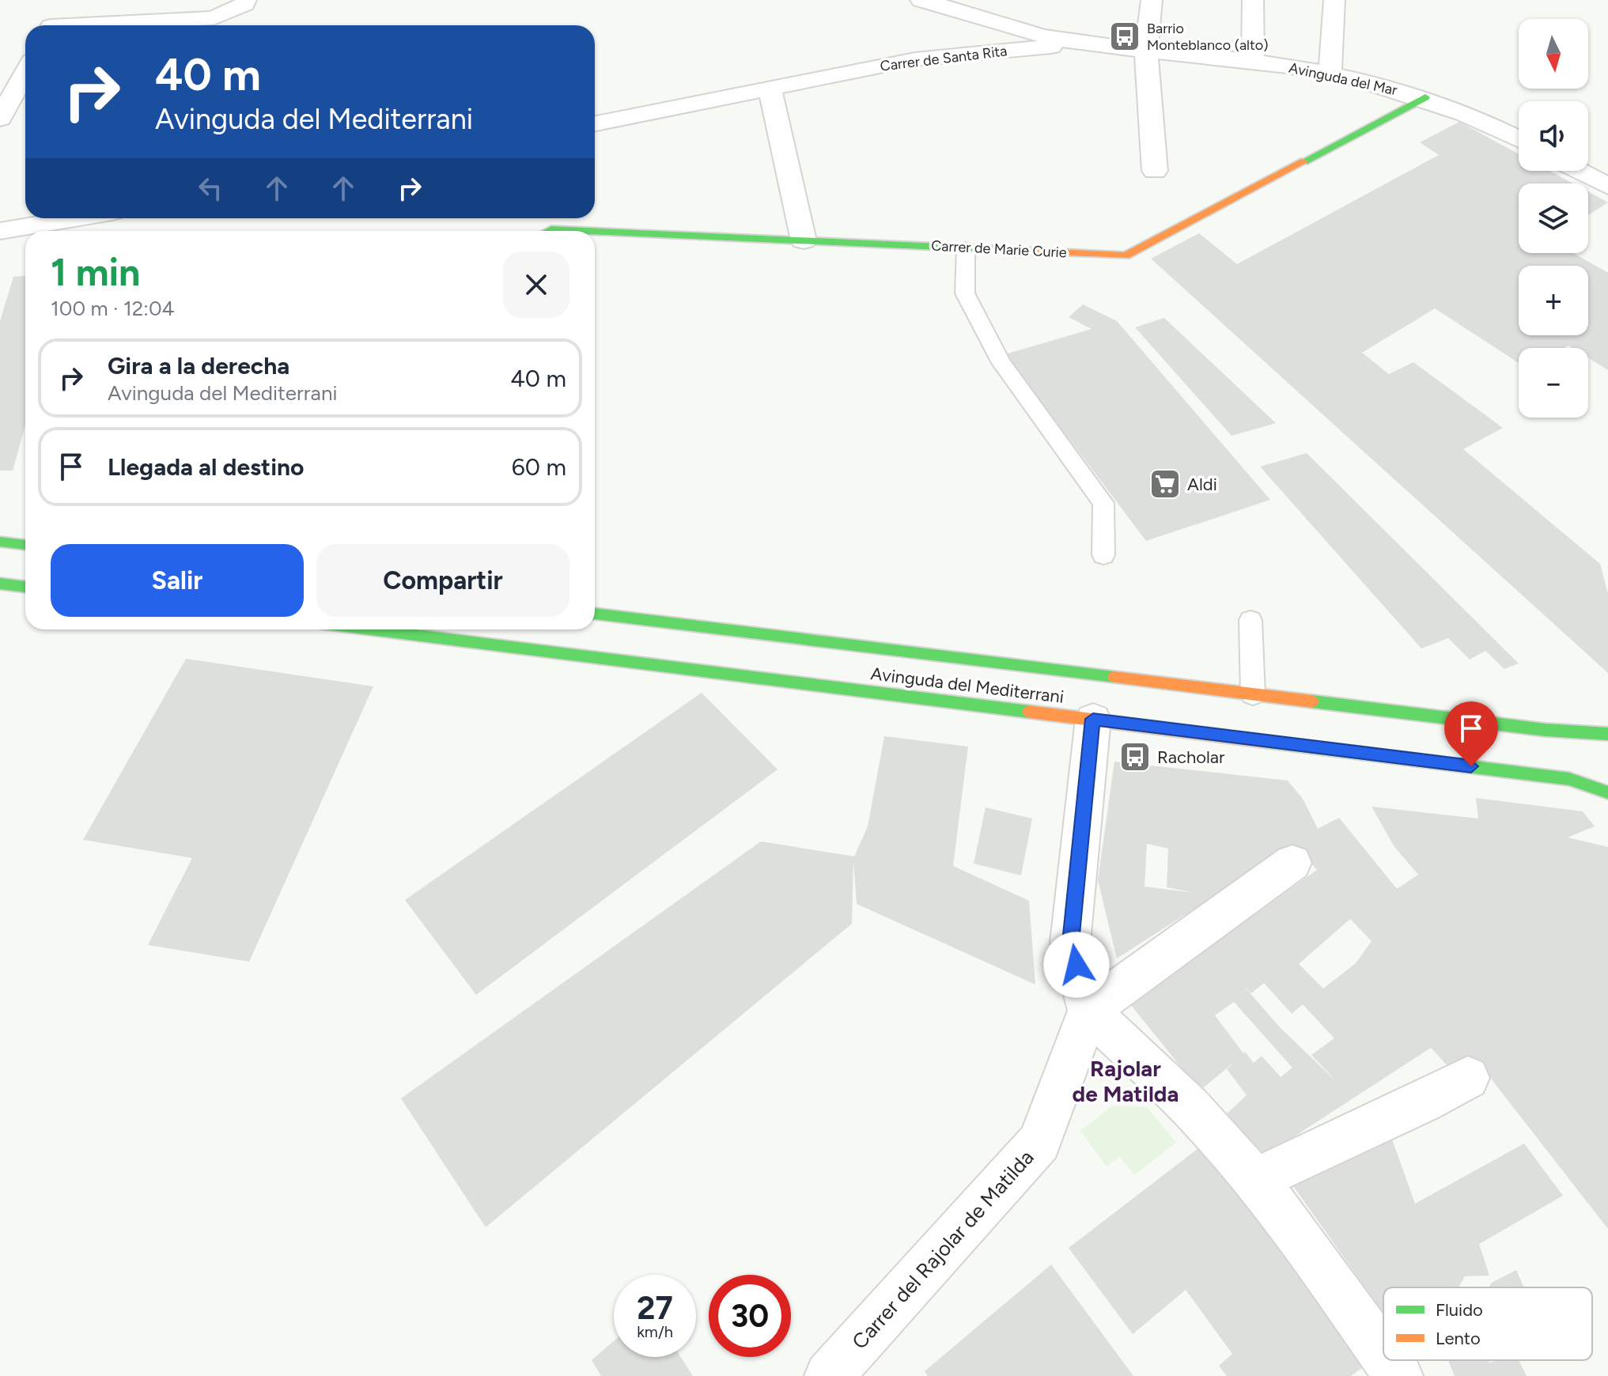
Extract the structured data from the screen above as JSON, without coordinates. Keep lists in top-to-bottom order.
{
  "streets": {
    "main road": ["Carrer de Marie Curie", "Avinguda del Mediterrani"],
    "street": ["Carrer de Santa Rita", "Avinguda del Mar", "Carrer del Rajolar de Matilda"]
  },
  "crossings": [
    ["Carrer de Santa Rita", "Avinguda del Mar"],
    ["Avinguda del Mar", "Carrer de Marie Curie"]
  ],
  "districts": ["Rajolar de Matilda"],
  "places": {
    "bus stop": ["Barrio Monteblanco (alto)", "Racholar"],
    "supermarket": ["Aldi"]
  },
  "legend": ["Fluido", "Lento"],
  "north": "bottom",
  "page": {
    "map_buttons": ["+", "−"],
    "turn": ["40 m", "Avinguda del Mediterrani"],
    "heading": ["1 min", "100 m · 12:04"],
    "list": [
      {
        "name": "Gira a la derecha",
        "note": "Avinguda del Mediterrani",
        "value": "40 m"
      },
      {
        "name": "Llegada al destino",
        "value": "60 m"
      }
    ],
    "buttons": ["Salir", "Compartir"],
    "speed": "27 km/h",
    "limit": "30"
  }
}
